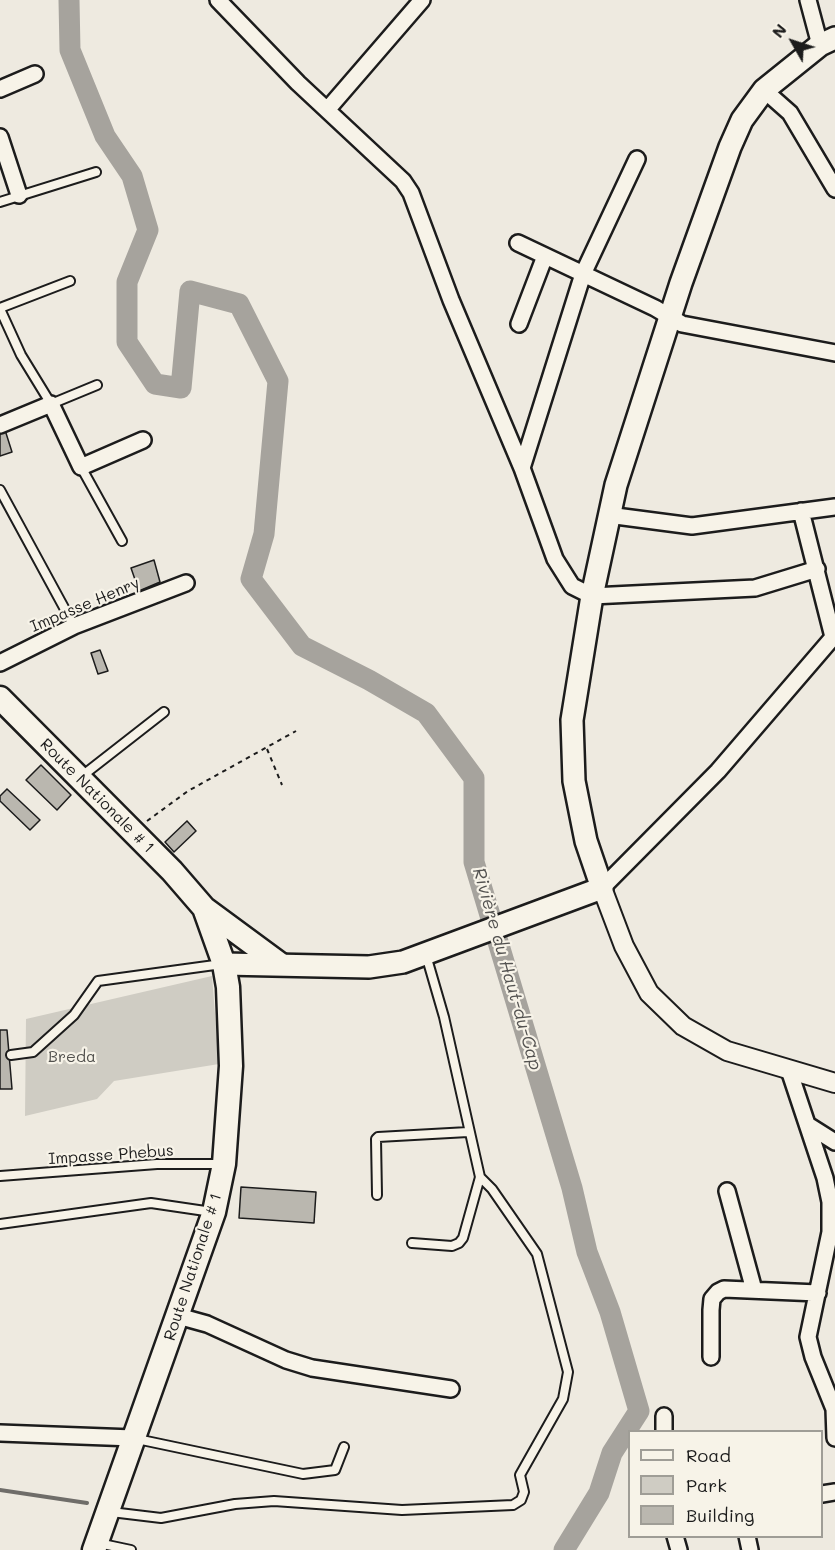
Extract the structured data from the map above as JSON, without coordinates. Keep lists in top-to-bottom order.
{
  "streets": {
    "main road": ["Route Nationale # 1"],
    "street": ["Impasse Henry"],
    "lane": ["Impasse Phebus"]
  },
  "crossings": [
    ["Route Nationale # 1", "Impasse Phebus"]
  ],
  "water": ["Rivière du Haut-du-Cap"],
  "parks": ["Breda"],
  "legend": ["Road", "Park", "Building"],
  "north": "top left"
}
